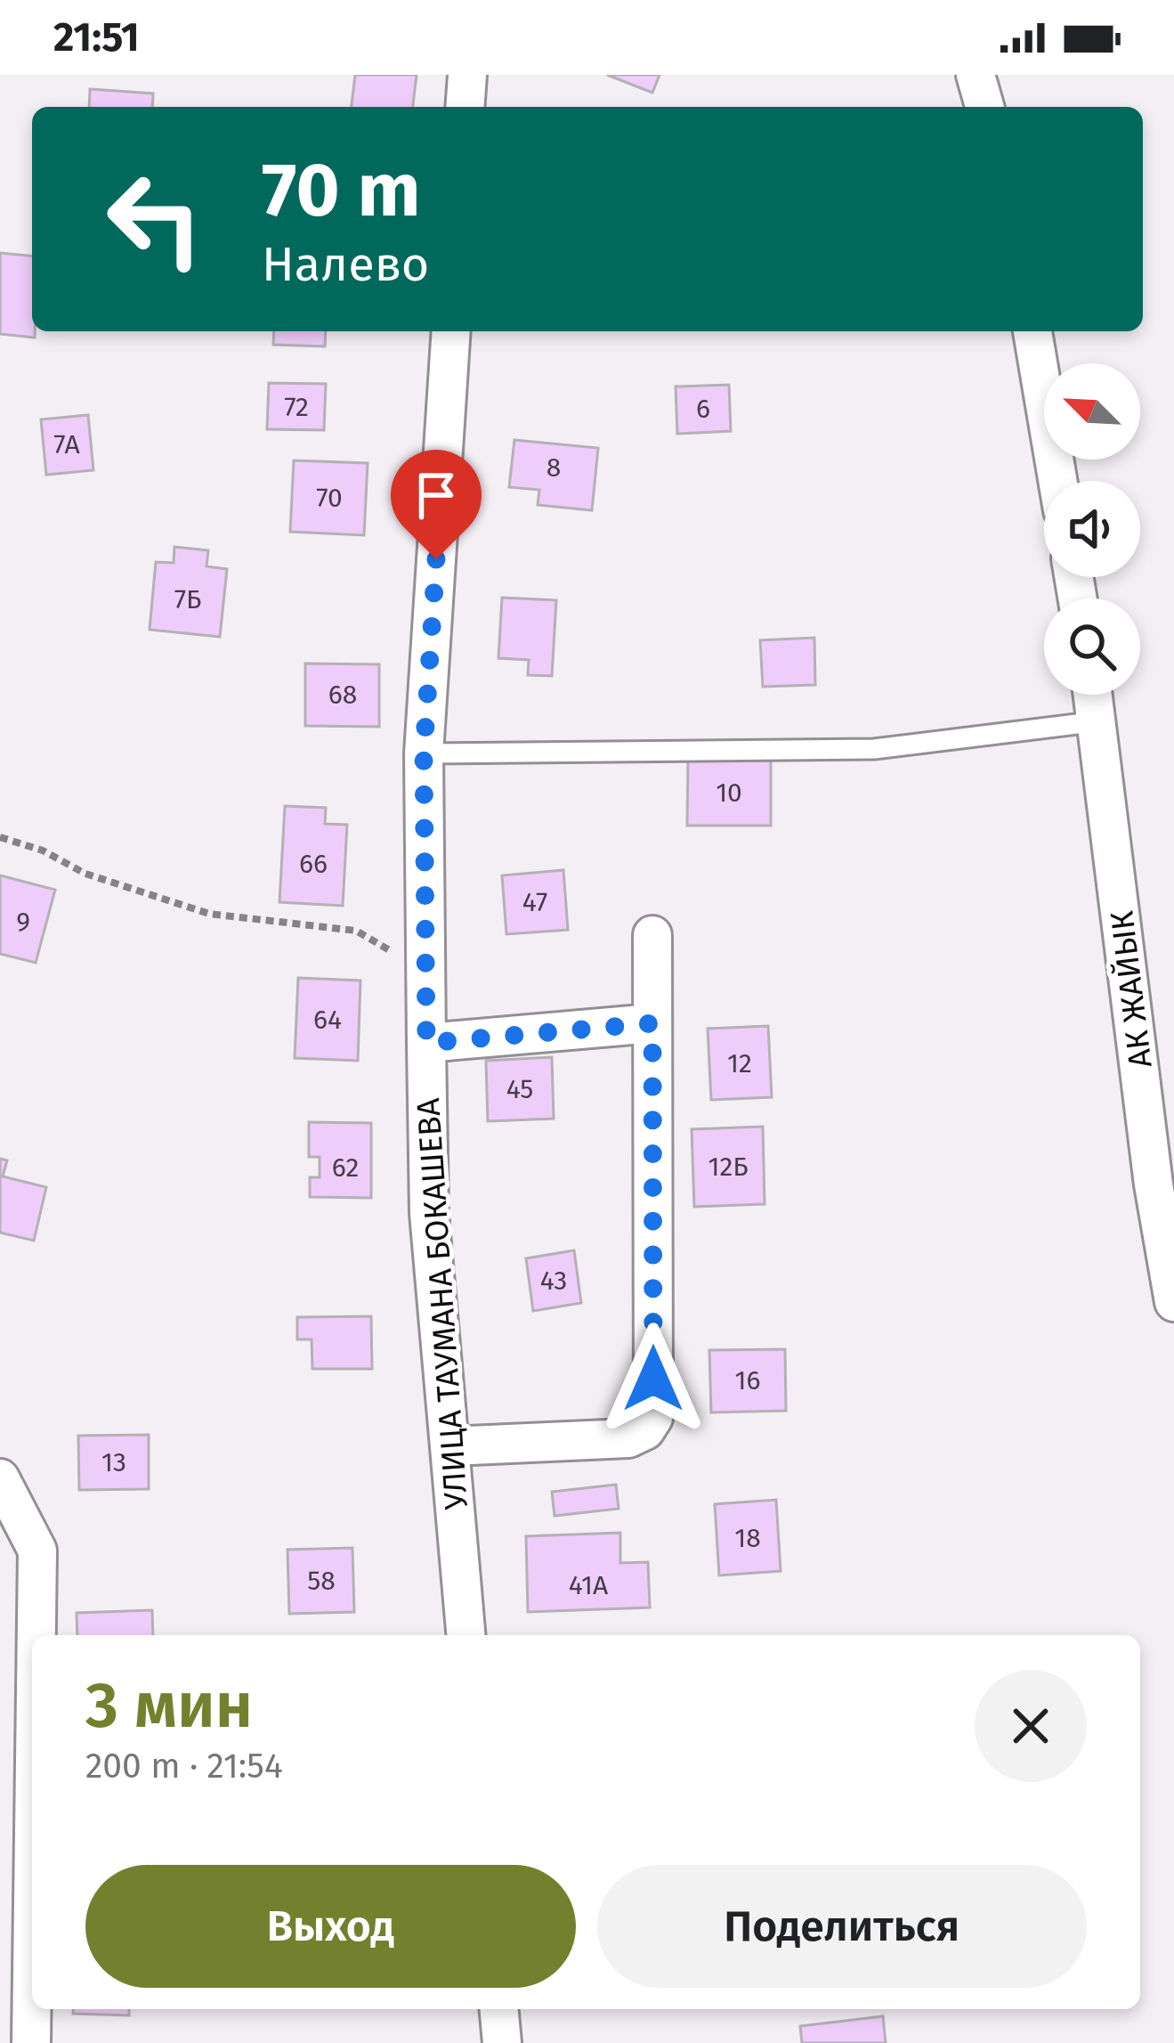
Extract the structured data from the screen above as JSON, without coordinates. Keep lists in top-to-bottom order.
{
  "streets": {
    "street": ["АК ЖАЙЫК", "УЛИЦА ТАУМАНА БОКАШЕВА"]
  },
  "house_numbers": [
    "72",
    "6",
    "7А",
    "8",
    "70",
    "7Б",
    "68",
    "10",
    "66",
    "47",
    "9",
    "64",
    "12",
    "45",
    "12Б",
    "62",
    "43",
    "16",
    "13",
    "18",
    "58",
    "41А"
  ],
  "north": "top left",
  "page": {
    "status": "21:51",
    "turn": ["70 m", "Налево"],
    "heading": ["3 мин", "200 m · 21:54"],
    "buttons": ["Выход", "Поделиться"]
  }
}
